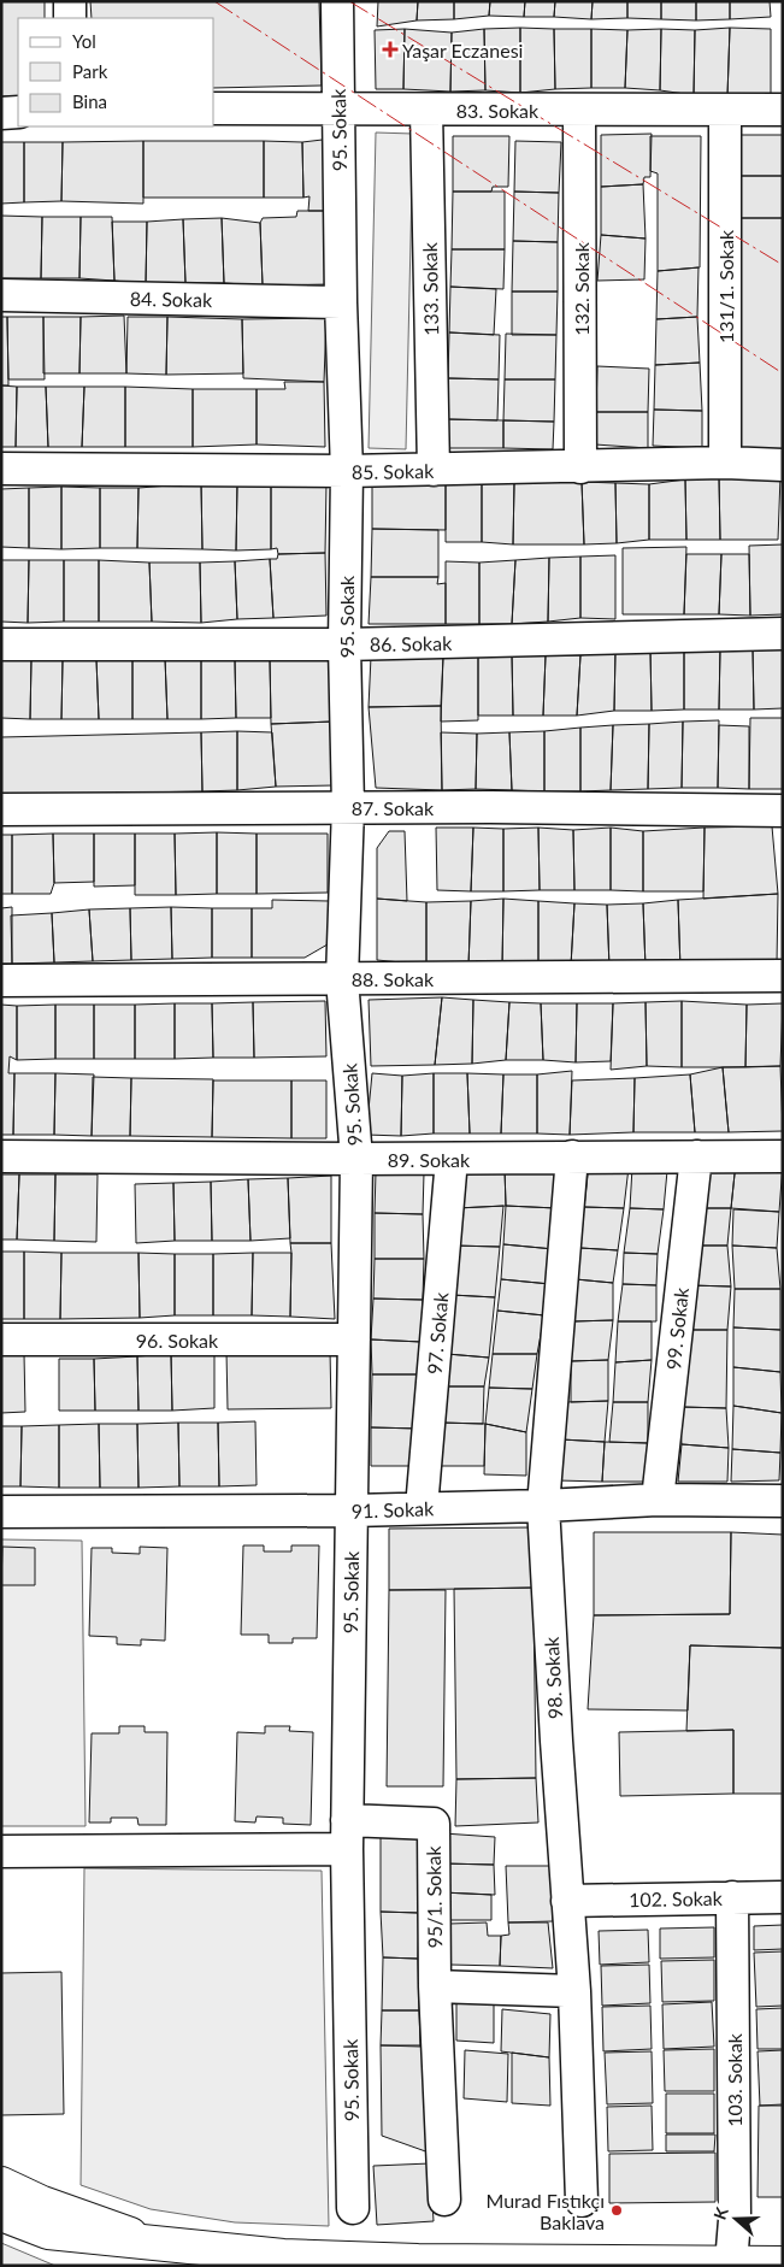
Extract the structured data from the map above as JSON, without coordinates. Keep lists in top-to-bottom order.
{
  "streets": {
    "street": [
      "83. Sokak",
      "95. Sokak",
      "131/1. Sokak",
      "133. Sokak",
      "132. Sokak",
      "84. Sokak",
      "85. Sokak",
      "86. Sokak",
      "87. Sokak",
      "88. Sokak",
      "89. Sokak",
      "99. Sokak",
      "97. Sokak",
      "96. Sokak",
      "91. Sokak",
      "98. Sokak",
      "95/1. Sokak",
      "102. Sokak",
      "103. Sokak"
    ]
  },
  "crossings": [
    ["83. Sokak", "95. Sokak"],
    ["83. Sokak", "131/1. Sokak"],
    ["83. Sokak", "133. Sokak"],
    ["83. Sokak", "132. Sokak"],
    ["95. Sokak", "84. Sokak"],
    ["95. Sokak", "85. Sokak"],
    ["95. Sokak", "86. Sokak"],
    ["95. Sokak", "87. Sokak"],
    ["95. Sokak", "88. Sokak"],
    ["95. Sokak", "89. Sokak"],
    ["95. Sokak", "96. Sokak"],
    ["95. Sokak", "91. Sokak"],
    ["95. Sokak", "95/1. Sokak"],
    ["131/1. Sokak", "85. Sokak"],
    ["133. Sokak", "85. Sokak"],
    ["132. Sokak", "85. Sokak"],
    ["89. Sokak", "99. Sokak"],
    ["89. Sokak", "97. Sokak"],
    ["89. Sokak", "98. Sokak"],
    ["99. Sokak", "91. Sokak"],
    ["97. Sokak", "91. Sokak"],
    ["91. Sokak", "98. Sokak"],
    ["98. Sokak", "102. Sokak"],
    ["102. Sokak", "103. Sokak"]
  ],
  "places": {
    "health": ["Yaşar Eczanesi"],
    "other": ["Murad Fıstıkçı Baklava"]
  },
  "legend": ["Yol", "Park", "Bina"],
  "north": "left"
}
